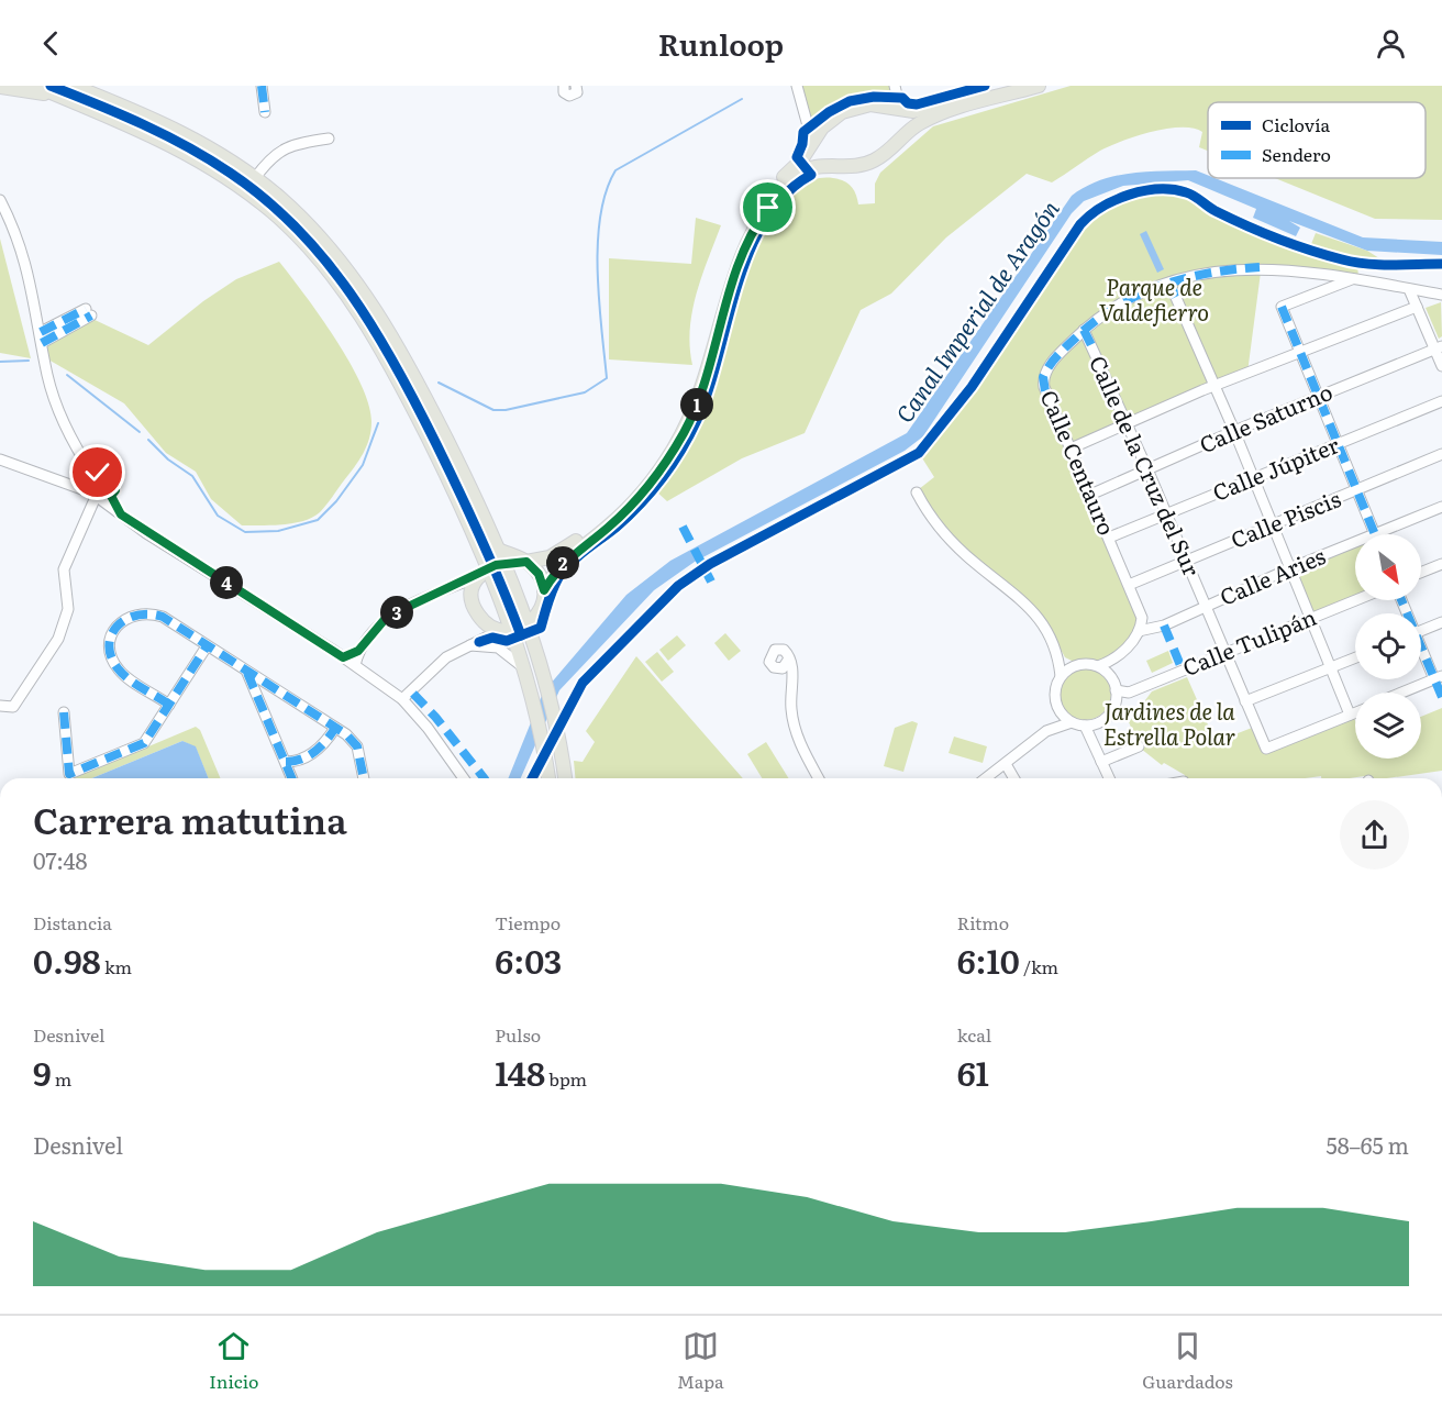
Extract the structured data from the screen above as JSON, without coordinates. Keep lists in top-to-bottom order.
{
  "streets": {
    "street": [
      "Calle Saturno",
      "Calle Centauro",
      "Calle de la Cruz del Sur",
      "Calle Júpiter",
      "Calle Piscis",
      "Calle Aries",
      "Calle Tulipán"
    ]
  },
  "crossings": [
    ["Calle Saturno", "Calle Centauro"],
    ["Calle Saturno", "Calle de la Cruz del Sur"],
    ["Calle Centauro", "Calle de la Cruz del Sur"],
    ["Calle Centauro", "Calle Júpiter"],
    ["Calle Centauro", "Calle Piscis"],
    ["Calle Centauro", "Calle Aries"],
    ["Calle de la Cruz del Sur", "Calle Júpiter"],
    ["Calle de la Cruz del Sur", "Calle Piscis"],
    ["Calle de la Cruz del Sur", "Calle Aries"],
    ["Calle de la Cruz del Sur", "Calle Tulipán"]
  ],
  "water": ["Canal Imperial de Aragón"],
  "parks": ["Parque de Valdefierro", "Jardines de la Estrella Polar"],
  "legend": ["Ciclovía", "Sendero"],
  "north": "bottom right",
  "page": {
    "header": "Runloop",
    "pins": [
      "1",
      "2",
      "4",
      "3"
    ],
    "heading": ["Carrera matutina", "07:48"],
    "stats": [
      ["Distancia", "0.98 km"],
      ["Tiempo", "6:03"],
      ["Ritmo", "6:10 /km"],
      ["Desnivel", "9 m"],
      ["Pulso", "148 bpm"],
      ["kcal", "61"]
    ],
    "chart": ["Desnivel", "58–65 m"],
    "tabs": ["Inicio", "Mapa", "Guardados"]
  }
}
